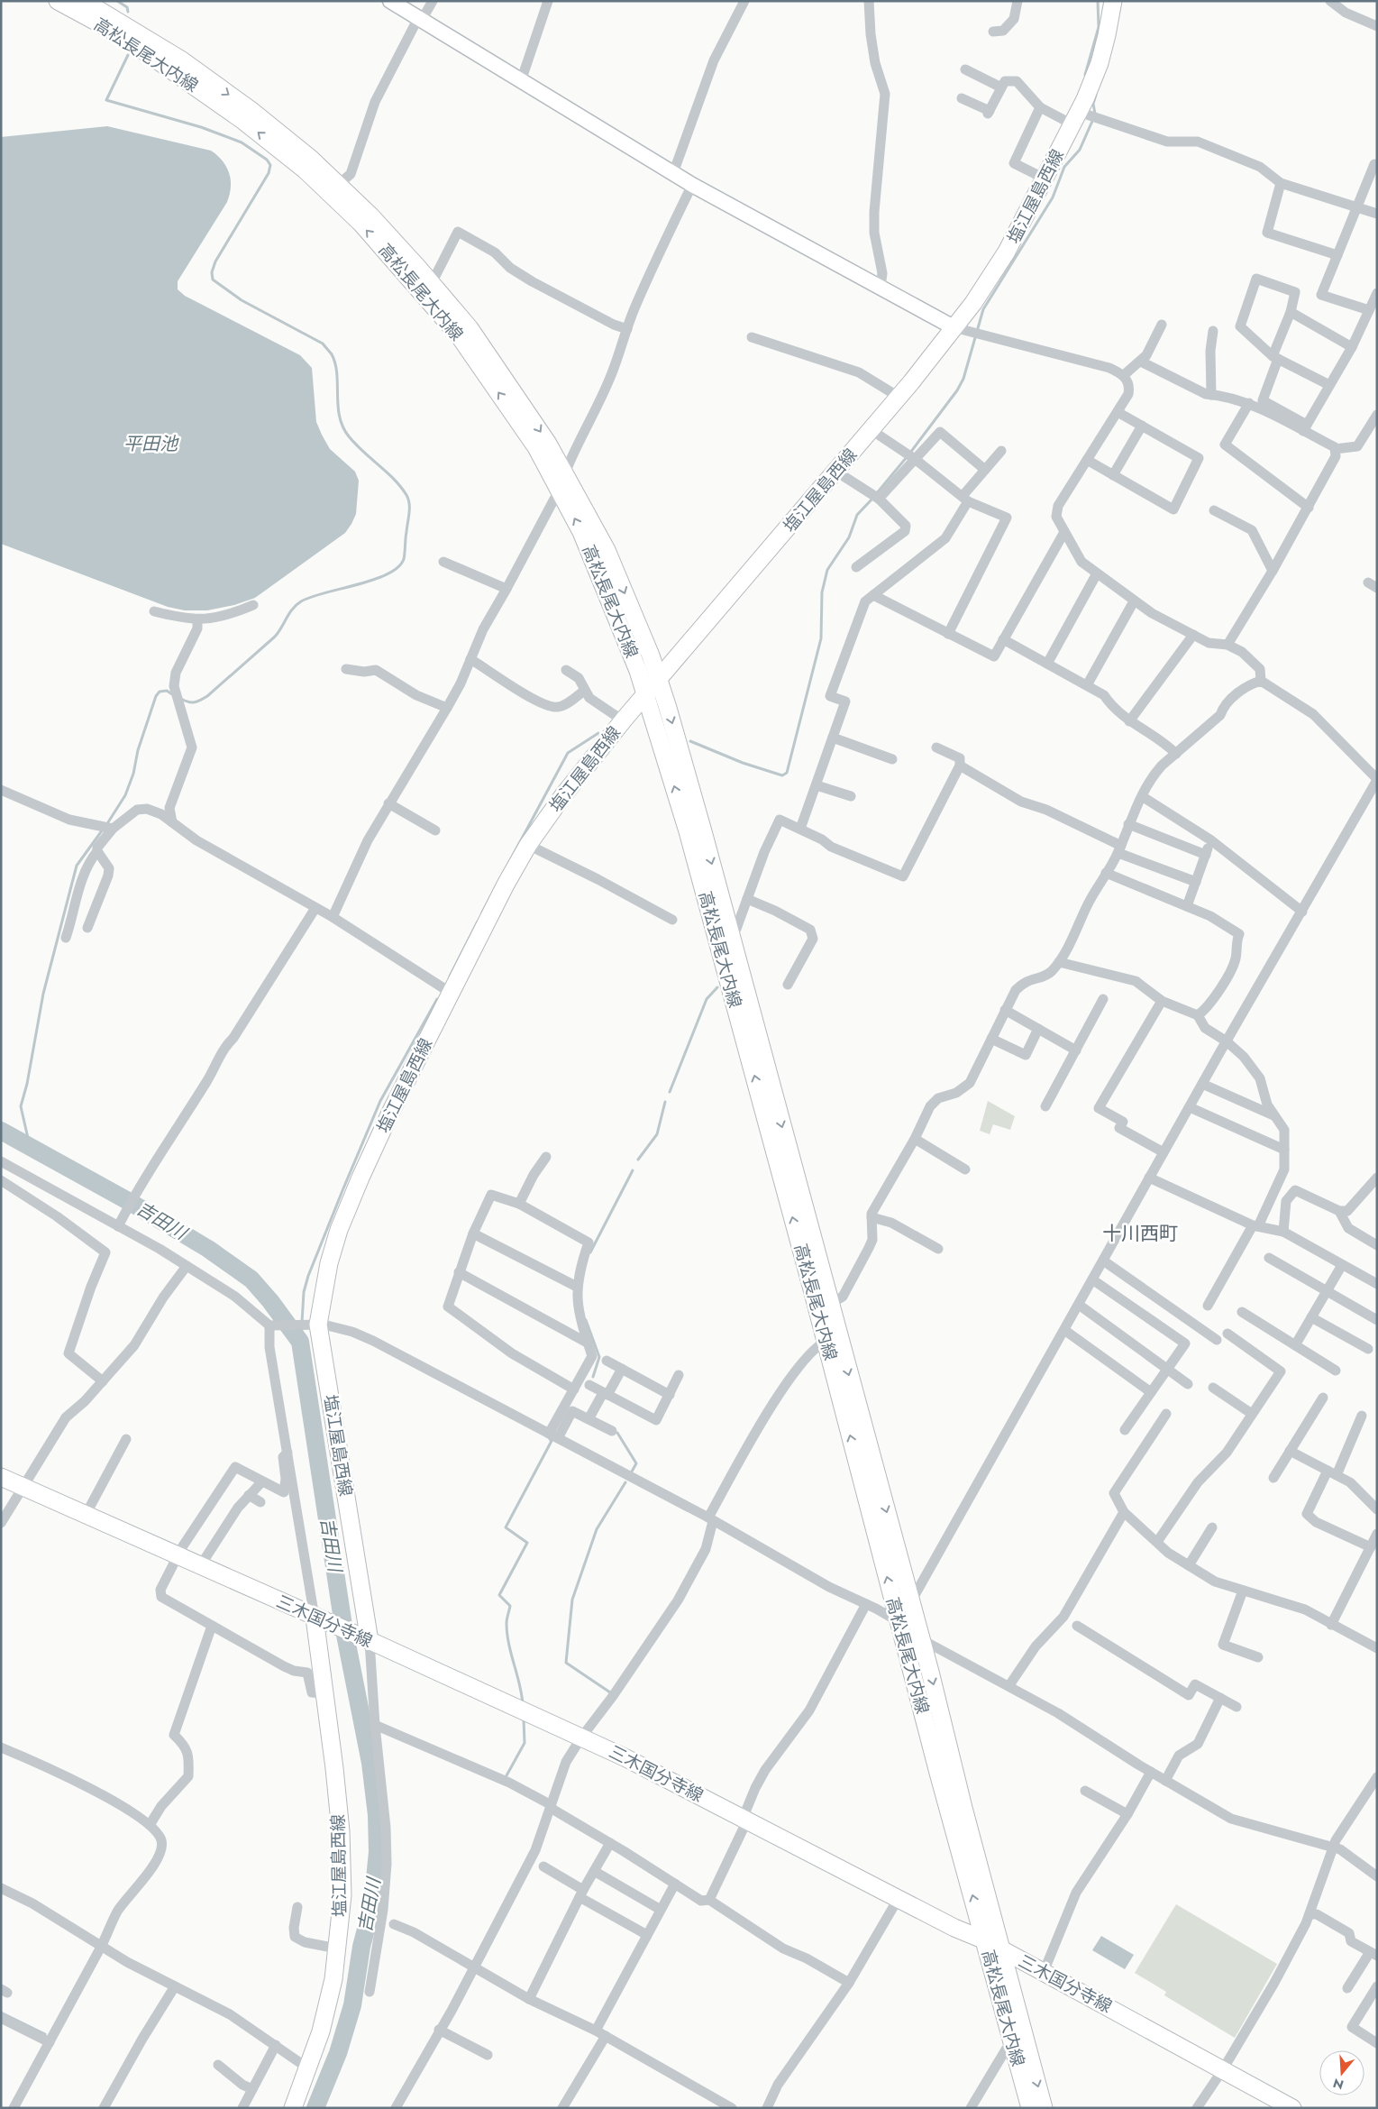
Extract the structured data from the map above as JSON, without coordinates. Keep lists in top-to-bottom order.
{
  "streets": {
    "main road": ["高松長尾大内線", "塩江屋島西線", "三木国分寺線"]
  },
  "crossings": [
    ["高松長尾大内線", "塩江屋島西線"],
    ["高松長尾大内線", "三木国分寺線"],
    ["塩江屋島西線", "三木国分寺線"]
  ],
  "districts": ["十川西町"],
  "water": ["平田池", "吉田川"],
  "north": "bottom"
}
